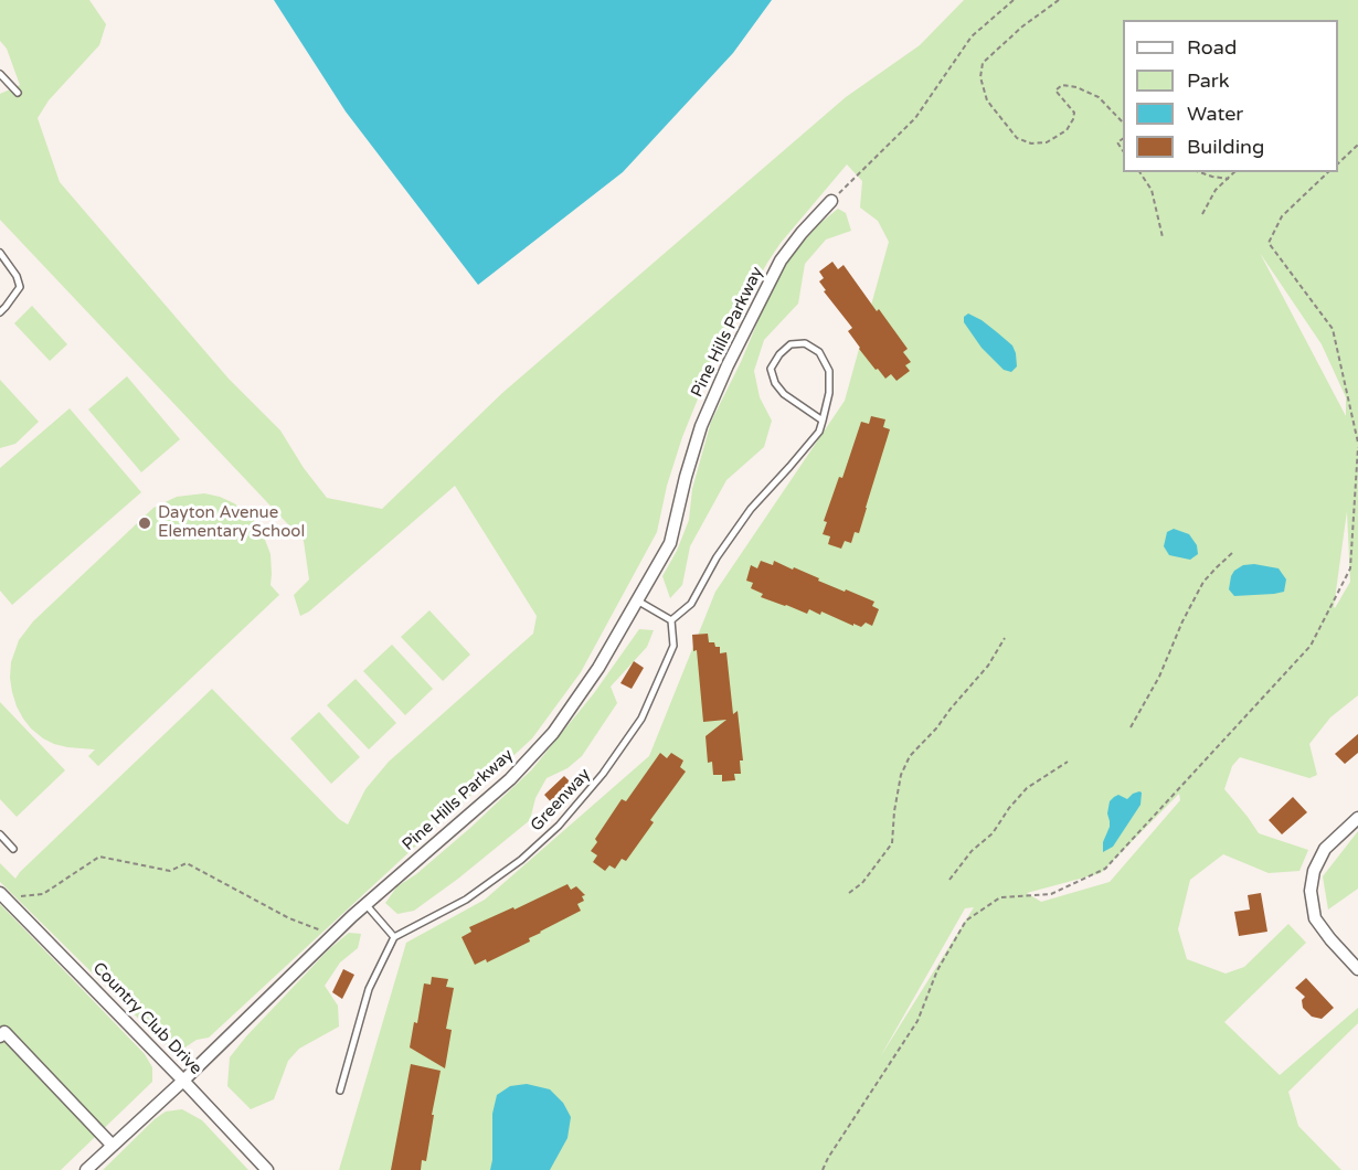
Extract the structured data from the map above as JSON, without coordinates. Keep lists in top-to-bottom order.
{
  "streets": {
    "street": ["Pine Hills Parkway", "Country Club Drive"],
    "lane": ["Greenway"]
  },
  "crossings": [
    ["Pine Hills Parkway", "Country Club Drive"]
  ],
  "places": ["Dayton Avenue Elementary School"],
  "legend": [
    "Road",
    "Park",
    "Water",
    "Building"
  ]
}
